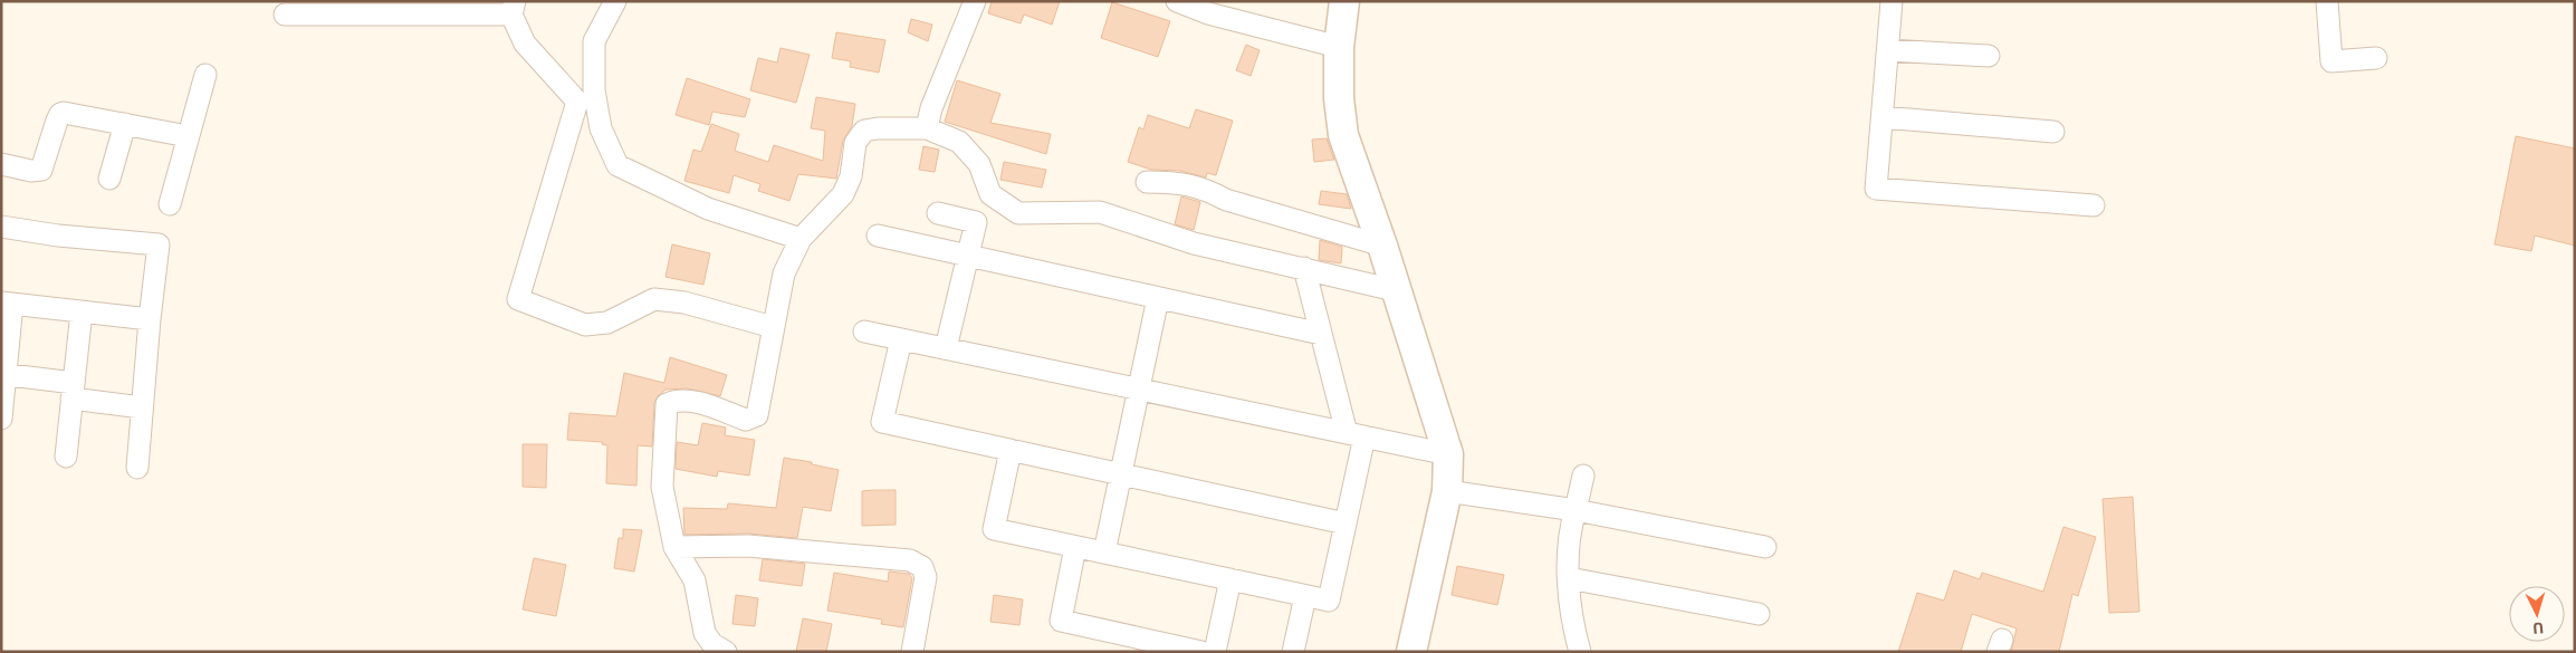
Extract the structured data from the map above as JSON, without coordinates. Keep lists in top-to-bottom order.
{
  "north": "bottom"
}
